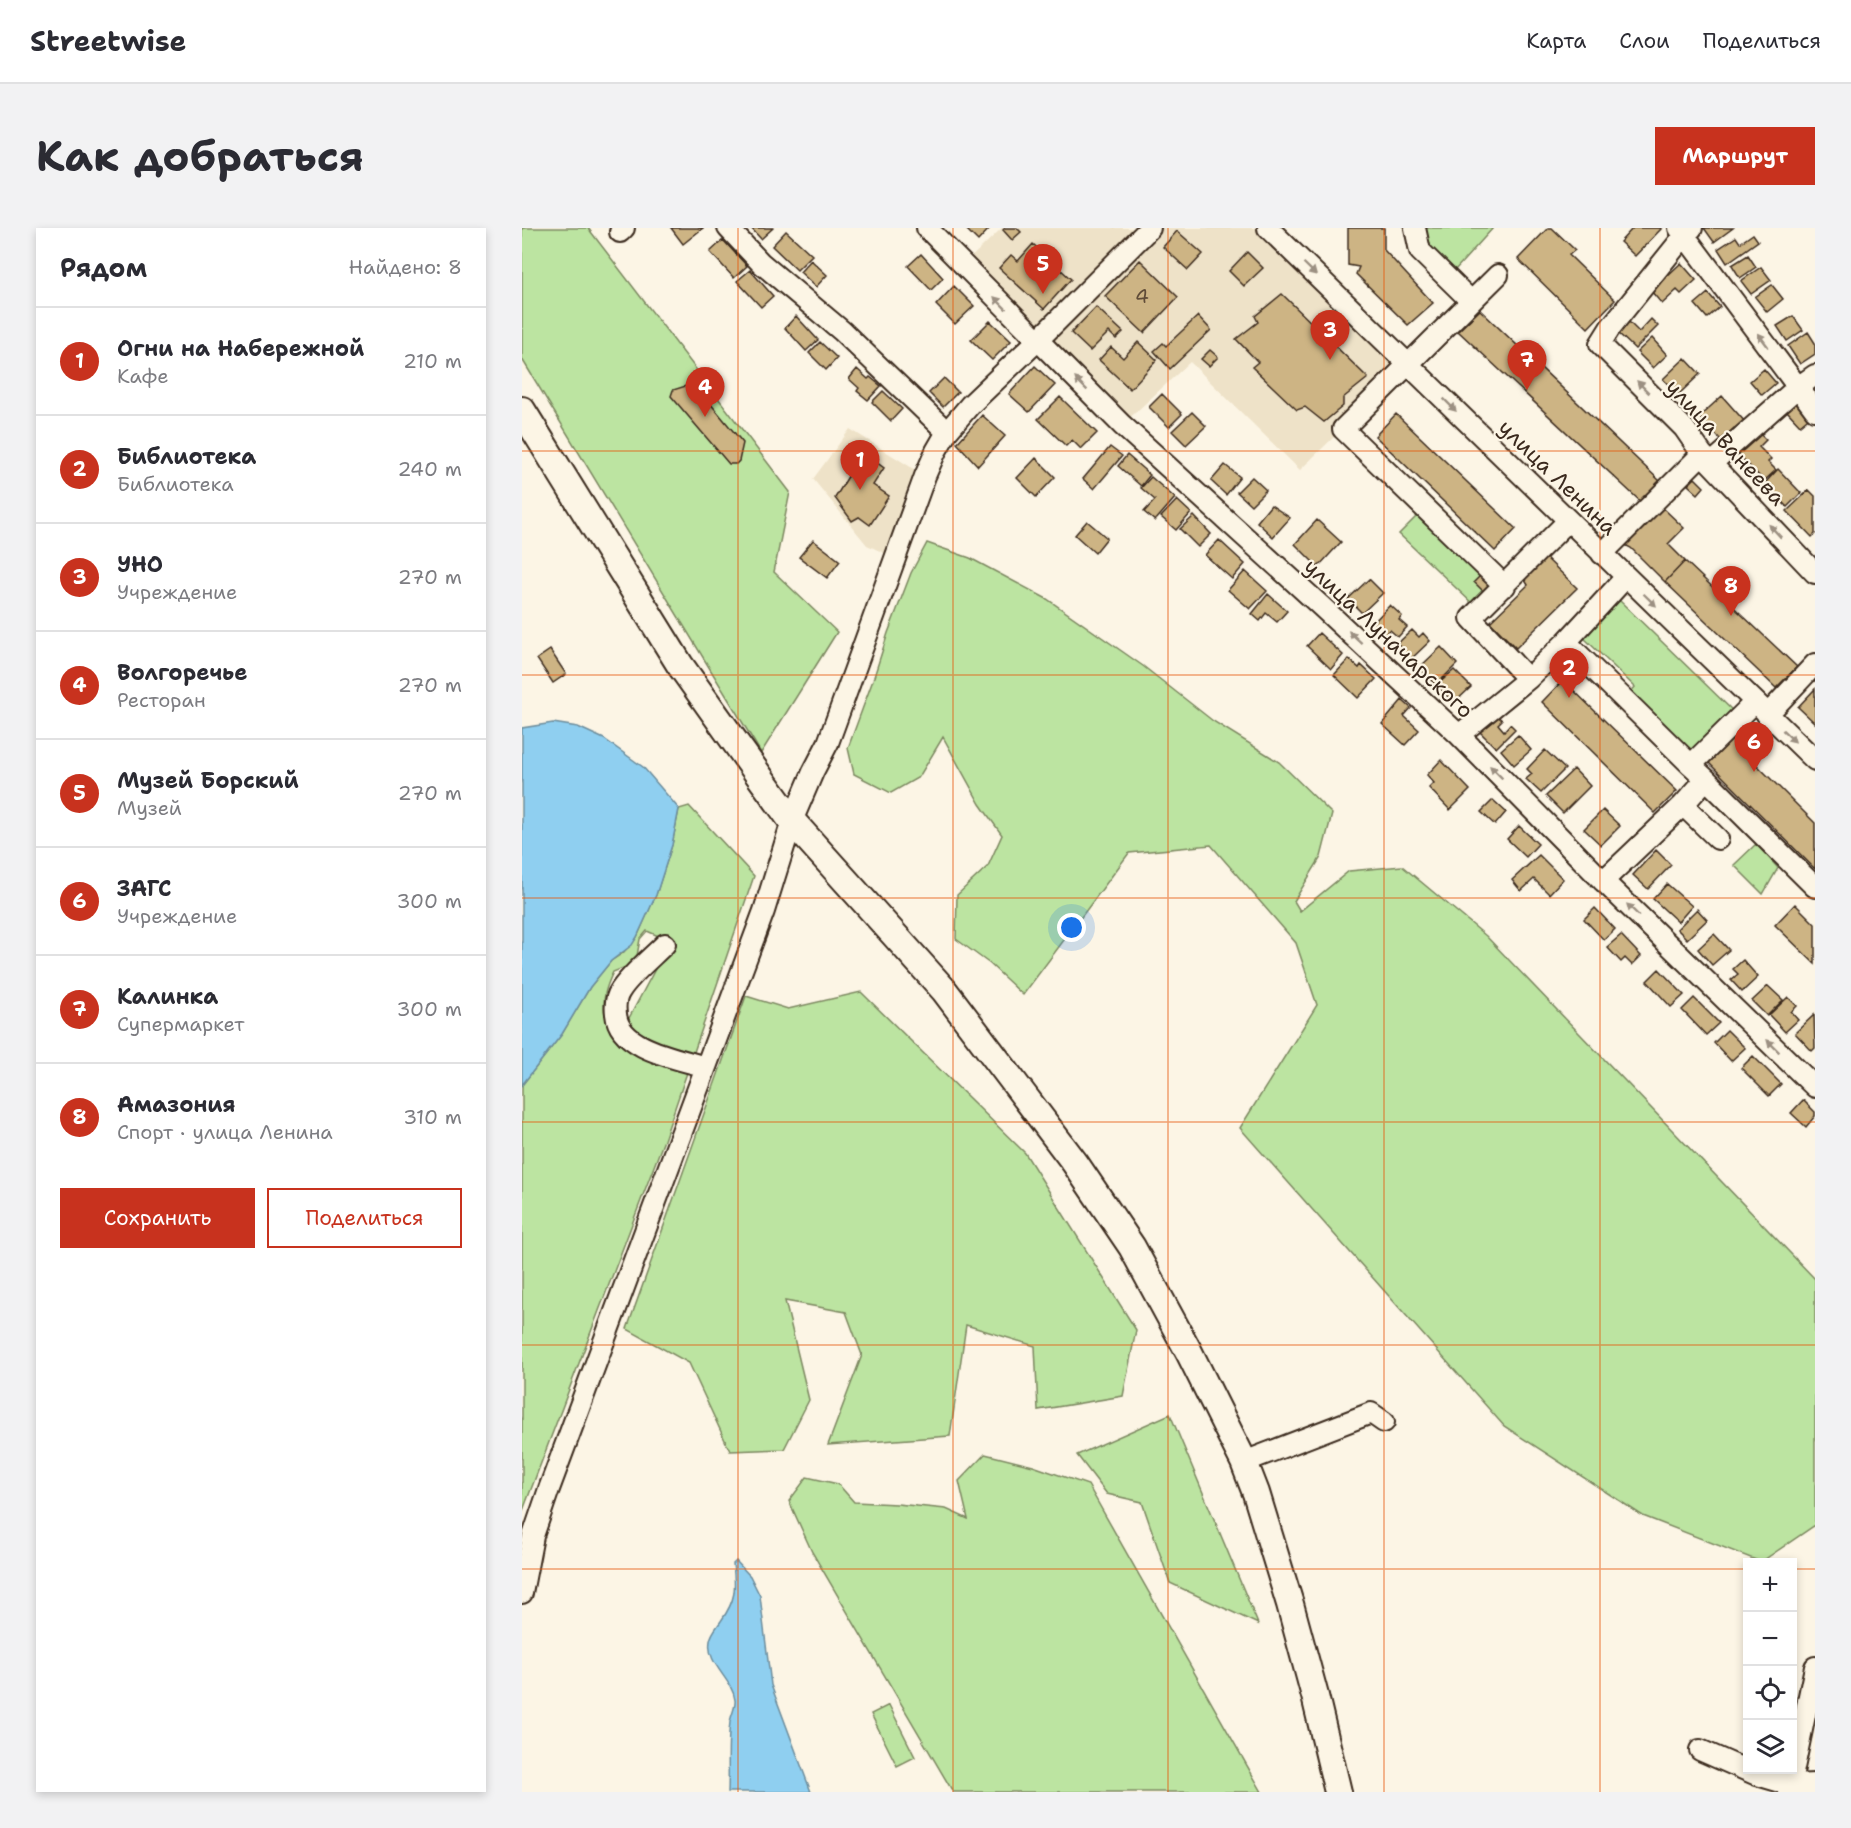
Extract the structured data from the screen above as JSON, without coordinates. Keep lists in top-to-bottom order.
{
  "streets": {
    "street": ["улица Ванеева", "улица Ленина", "улица Луначарского"]
  },
  "house_numbers": ["4"],
  "page": {
    "header": "Streetwise",
    "nav": ["Карта", "Слои", "Поделиться"],
    "buttons": [
      "Маршрут",
      ["Сохранить", "Поделиться"]
    ],
    "title": "Как добраться",
    "heading": ["Рядом", "Найдено: 8"],
    "pins": [
      "5",
      "3",
      "7",
      "4",
      "1",
      "8",
      "2",
      "6"
    ],
    "list": [
      {
        "mark": "1",
        "name": "Огни на Набережной",
        "note": "Кафе",
        "value": "210 m"
      },
      {
        "mark": "2",
        "name": "Библиотека",
        "note": "Библиотека",
        "value": "240 m"
      },
      {
        "mark": "3",
        "name": "УНО",
        "note": "Учреждение",
        "value": "270 m"
      },
      {
        "mark": "4",
        "name": "Волгоречье",
        "note": "Ресторан",
        "value": "270 m"
      },
      {
        "mark": "5",
        "name": "Музей Борский",
        "note": "Музей",
        "value": "270 m"
      },
      {
        "mark": "6",
        "name": "ЗАГС",
        "note": "Учреждение",
        "value": "300 m"
      },
      {
        "mark": "7",
        "name": "Калинка",
        "note": "Супермаркет",
        "value": "300 m"
      },
      {
        "mark": "8",
        "name": "Амазония",
        "note": "Спорт · улица Ленина",
        "value": "310 m"
      }
    ],
    "map_buttons": ["+", "−"]
  }
}
